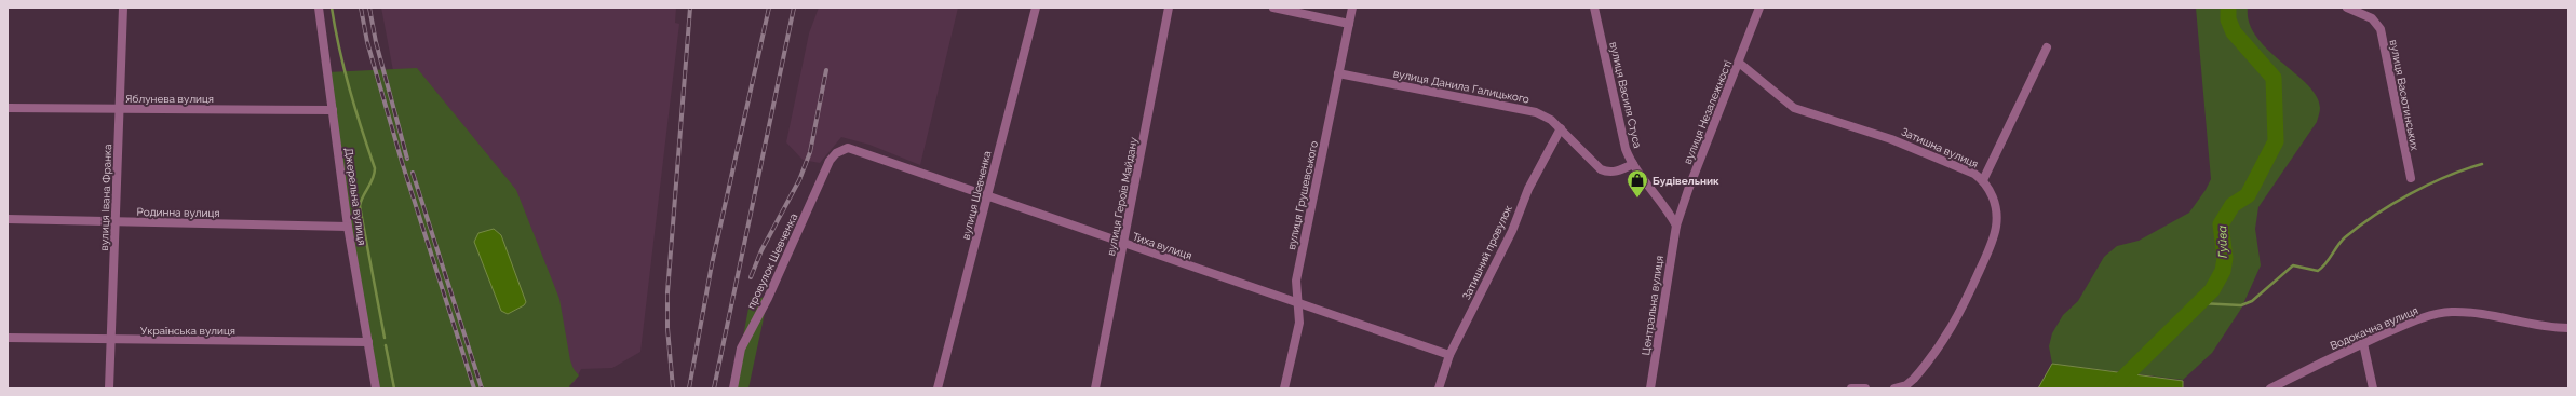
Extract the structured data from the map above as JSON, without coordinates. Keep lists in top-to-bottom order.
{
  "streets": {
    "street": [
      "вулиця Данила Галицького",
      "вулиця Василя Стуса",
      "вулиця Васютинських",
      "Яблунева вулиця",
      "вулиця Незалежності",
      "Затишна вулиця",
      "вулиця Шевченка",
      "вулиця Грушевського",
      "Джерельна вулиця",
      "вулиця Героїв Майдану",
      "вулиця Івана Франка",
      "Родинна вулиця",
      "Тиха вулиця",
      "Затишний провулок",
      "провулок Шевченка",
      "Центральна вулиця",
      "Водокачна вулиця",
      "Українська вулиця"
    ]
  },
  "crossings": [
    ["вулиця Данила Галицького", "вулиця Василя Стуса"],
    ["вулиця Данила Галицького", "вулиця Грушевського"],
    ["вулиця Данила Галицького", "Затишний провулок"],
    ["вулиця Василя Стуса", "вулиця Незалежності"],
    ["вулиця Василя Стуса", "Центральна вулиця"],
    ["Яблунева вулиця", "Джерельна вулиця"],
    ["Яблунева вулиця", "вулиця Івана Франка"],
    ["вулиця Незалежності", "Затишна вулиця"],
    ["вулиця Незалежності", "Центральна вулиця"],
    ["вулиця Шевченка", "Тиха вулиця"],
    ["вулиця Грушевського", "Тиха вулиця"],
    ["Джерельна вулиця", "Родинна вулиця"],
    ["Джерельна вулиця", "Українська вулиця"],
    ["вулиця Героїв Майдану", "Тиха вулиця"],
    ["вулиця Івана Франка", "Родинна вулиця"],
    ["вулиця Івана Франка", "Українська вулиця"],
    ["Тиха вулиця", "Затишний провулок"],
    ["Тиха вулиця", "провулок Шевченка"]
  ],
  "water": ["Гуйва"],
  "places": {
    "shop": ["Будівельник"]
  }
}
